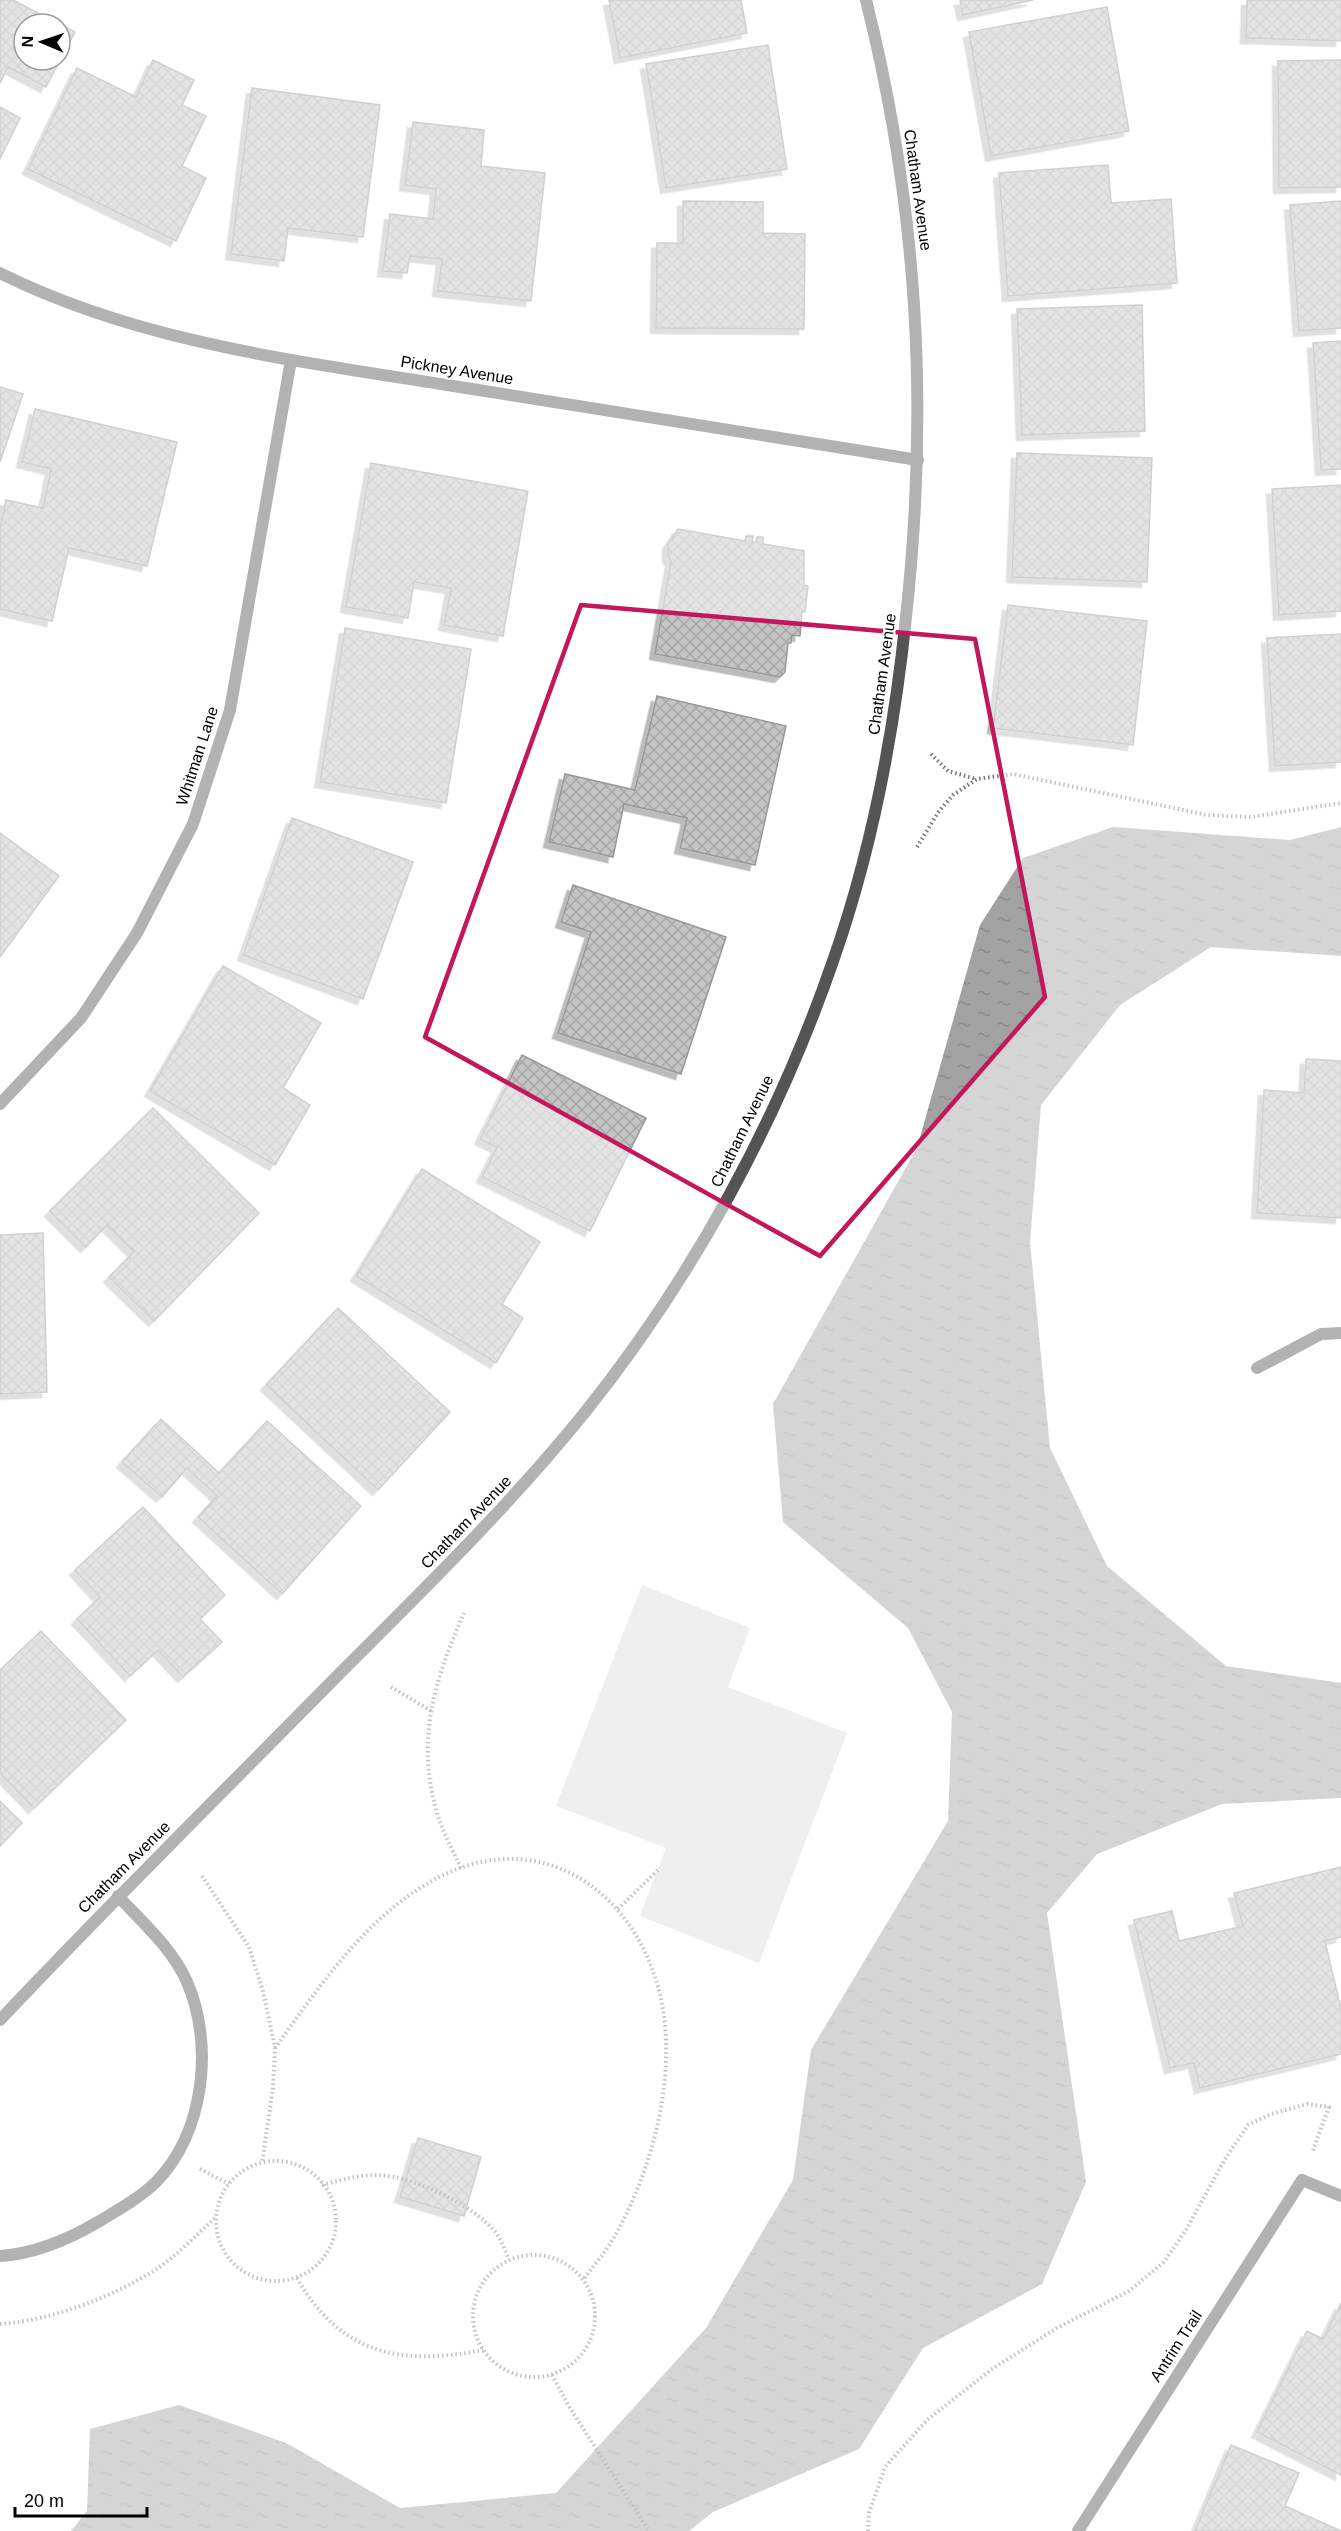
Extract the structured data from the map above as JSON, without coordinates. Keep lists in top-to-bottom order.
{
  "streets": {
    "street": [
      "Chatham Avenue",
      "Pickney Avenue",
      "Whitman Lane",
      "Antrim Trail"
    ]
  },
  "crossings": [
    ["Chatham Avenue", "Pickney Avenue"],
    ["Pickney Avenue", "Whitman Lane"]
  ],
  "scale_bar": "20 m",
  "north": "left"
}
